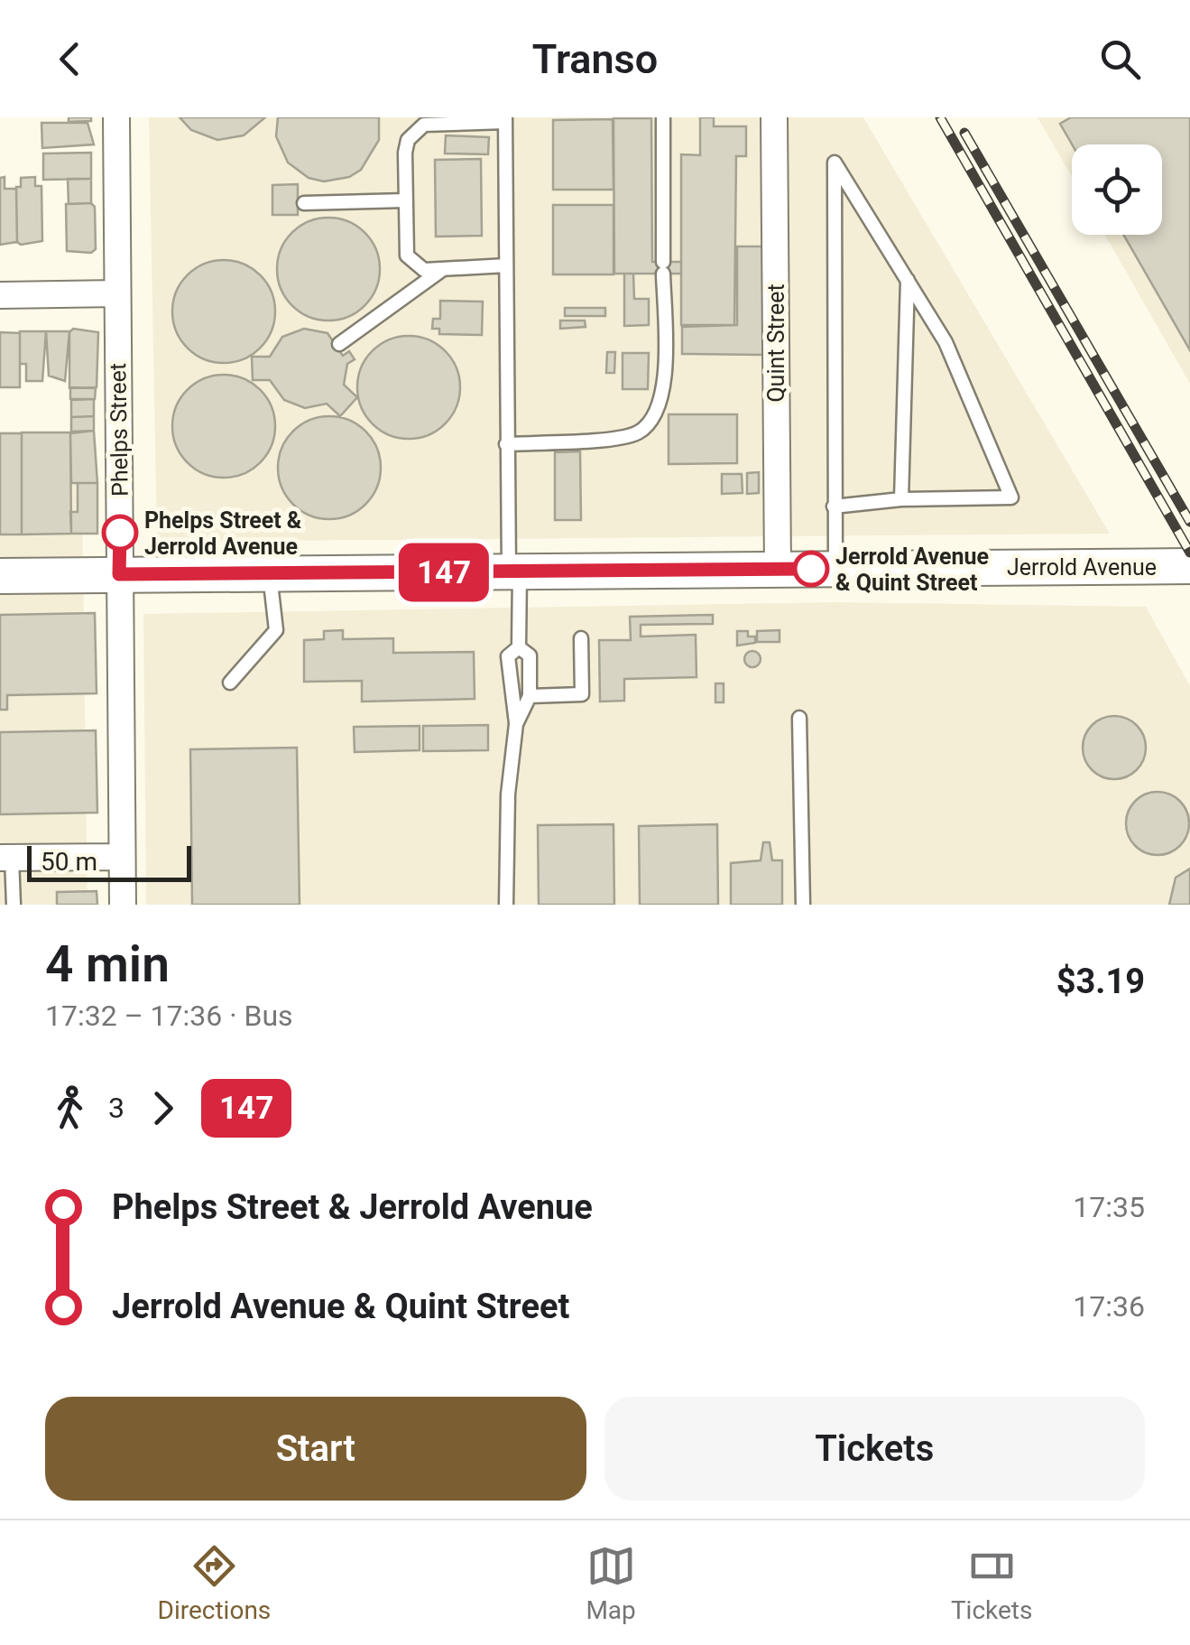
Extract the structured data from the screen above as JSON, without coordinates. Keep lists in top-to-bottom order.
{
  "streets": {
    "street": ["Quint Street", "Phelps Street", "Jerrold Avenue"]
  },
  "crossings": [
    ["Quint Street", "Jerrold Avenue"],
    ["Phelps Street", "Jerrold Avenue"]
  ],
  "places": ["Phelps Street & Jerrold Avenue", "Jerrold Avenue & Quint Street"],
  "lines": ["bus line 147"],
  "scale_bar": "50 m",
  "page": {
    "header": "Transo",
    "on_map": "147",
    "scale": "50 m",
    "heading": ["4 min", "17:32 – 17:36 · Bus", "$3.19"],
    "legs": ["3", "147"],
    "list": [
      {
        "name": "Phelps Street & Jerrold Avenue",
        "value": "17:35"
      },
      {
        "name": "Jerrold Avenue & Quint Street",
        "value": "17:36"
      }
    ],
    "buttons": ["Start", "Tickets"],
    "tabs": ["Directions", "Map", "Tickets"]
  }
}
